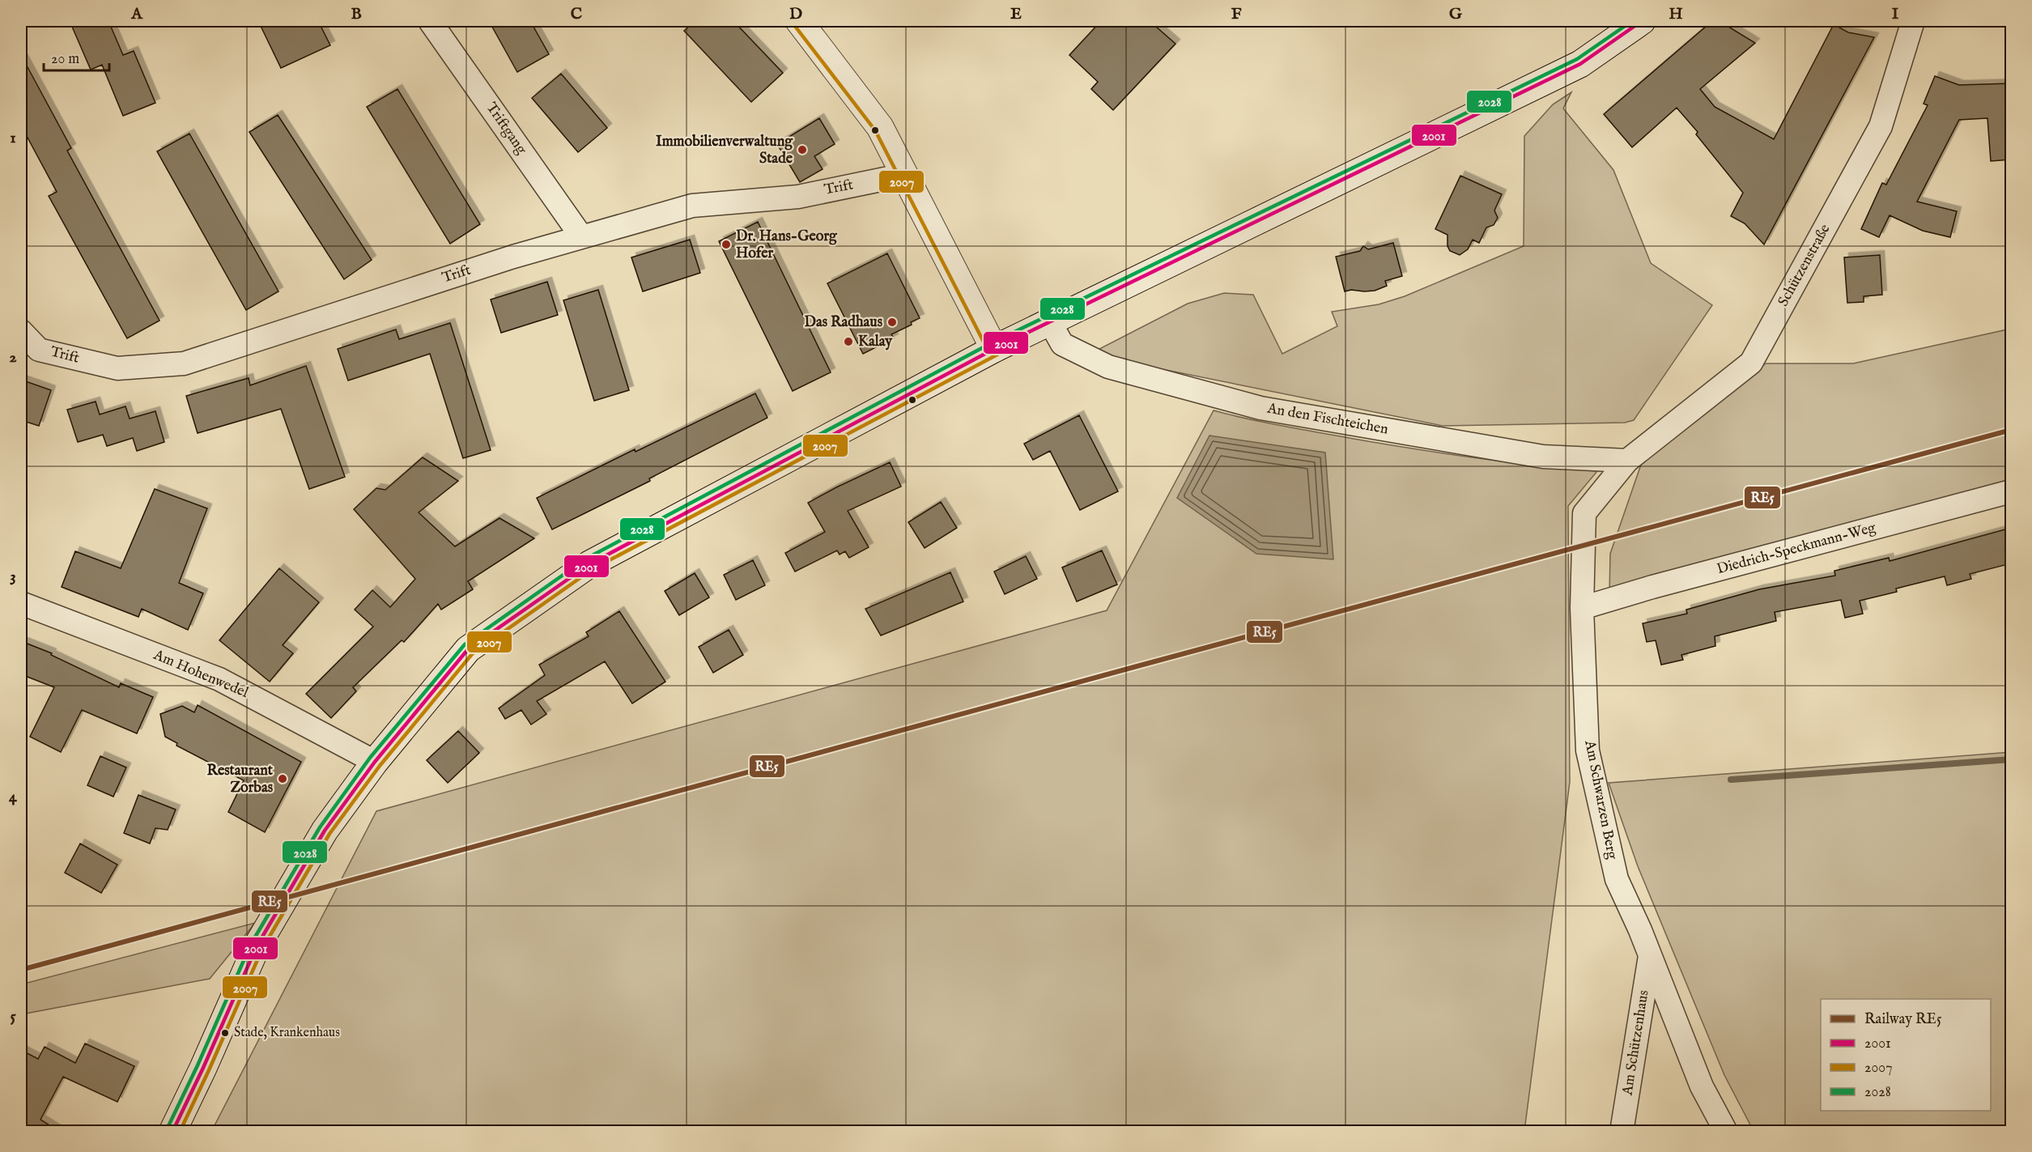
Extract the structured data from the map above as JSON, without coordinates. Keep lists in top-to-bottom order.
{
  "streets": {
    "street": [
      "Triftgang",
      "Trift",
      "Schützenstraße",
      "An den Fischteichen",
      "Diedrich-Speckmann-Weg",
      "Am Hohenwedel",
      "Am Schwarzen Berg",
      "Am Schützenhaus"
    ]
  },
  "crossings": [
    ["Triftgang", "Trift"],
    ["Schützenstraße", "An den Fischteichen"],
    ["Schützenstraße", "Am Schwarzen Berg"],
    ["An den Fischteichen", "Am Schwarzen Berg"],
    ["Diedrich-Speckmann-Weg", "Am Schwarzen Berg"],
    ["Am Schwarzen Berg", "Am Schützenhaus"]
  ],
  "places": [
    "Immobilienverwaltung Stade",
    "Dr. Hans-Georg Hofer",
    "Das Radhaus",
    "Kalay",
    "Restaurant Zorbas",
    "Stade, Krankenhaus"
  ],
  "lines": [
    "transit line 2001",
    "transit line 2028",
    "transit line 2007",
    "rail line RE5"
  ],
  "legend": [
    "Railway RE5",
    "2001",
    "2007",
    "2028"
  ],
  "scale_bar": "20 m",
  "grid": {
    "columns": [
      "A",
      "B",
      "C",
      "D",
      "E",
      "F",
      "G",
      "H",
      "I"
    ],
    "rows": [
      "1",
      "2",
      "3",
      "4",
      "5"
    ]
  }
}
